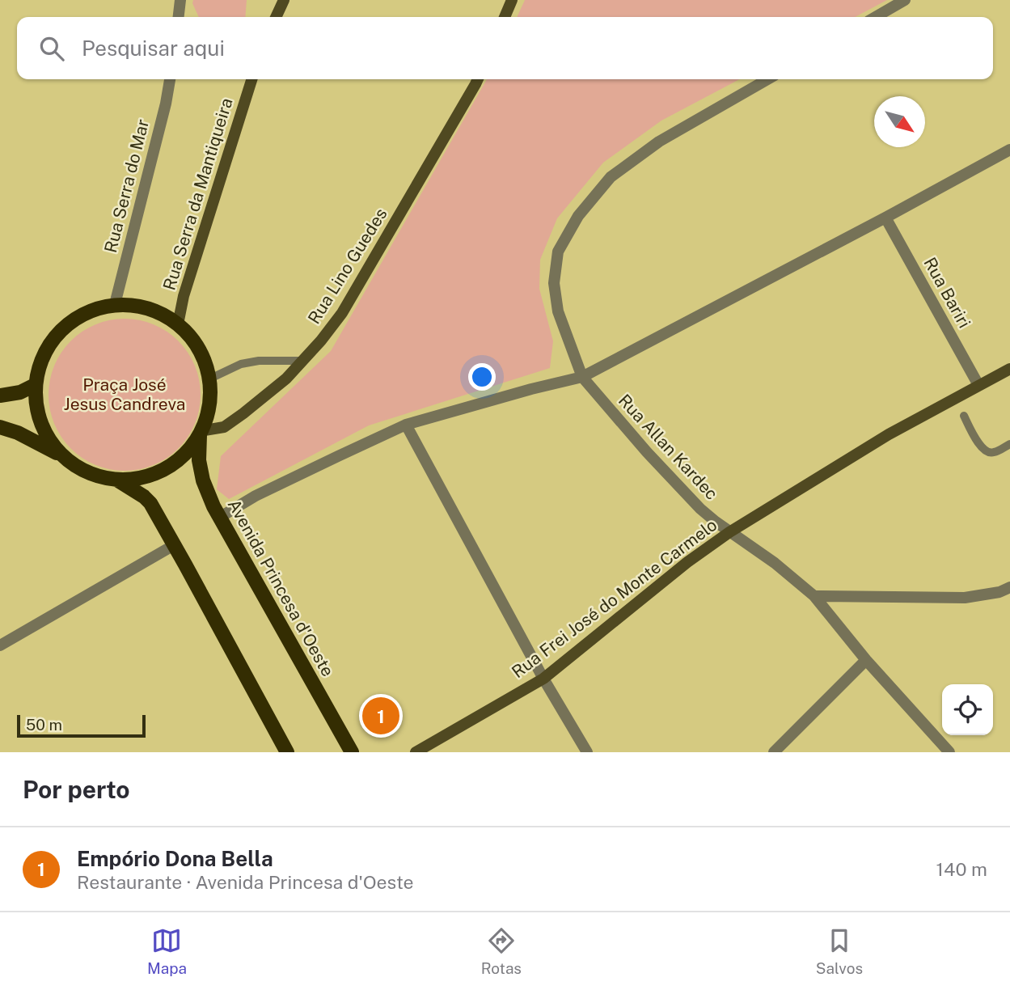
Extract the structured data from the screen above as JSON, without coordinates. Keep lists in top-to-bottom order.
{
  "streets": {
    "main road": [
      "Rua Serra da Mantiqueira",
      "Rua Lino Guedes",
      "Avenida Princesa d'Oeste",
      "Rua Frei José do Monte Carmelo"
    ],
    "street": ["Rua Serra do Mar", "Rua Bariri", "Rua Allan Kardec"]
  },
  "crossings": [
    ["Rua Serra do Mar", "Rua Serra da Mantiqueira"],
    ["Rua Serra do Mar", "Rua Lino Guedes"],
    ["Rua Serra do Mar", "Avenida Princesa d'Oeste"],
    ["Rua Serra da Mantiqueira", "Rua Lino Guedes"],
    ["Rua Serra da Mantiqueira", "Avenida Princesa d'Oeste"],
    ["Rua Lino Guedes", "Avenida Princesa d'Oeste"],
    ["Rua Bariri", "Rua Frei José do Monte Carmelo"],
    ["Rua Allan Kardec", "Rua Frei José do Monte Carmelo"]
  ],
  "parks": ["Praça José Jesus Candreva"],
  "scale_bar": "50 m",
  "north": "bottom right",
  "page": {
    "search": "Pesquisar aqui",
    "pins": "1",
    "scale": "50 m",
    "heading": "Por perto",
    "list": [
      {
        "mark": "1",
        "name": "Empório Dona Bella",
        "note": "Restaurante · Avenida Princesa d'Oeste",
        "value": "140 m"
      }
    ],
    "nav": ["Mapa", "Rotas", "Salvos"]
  }
}
